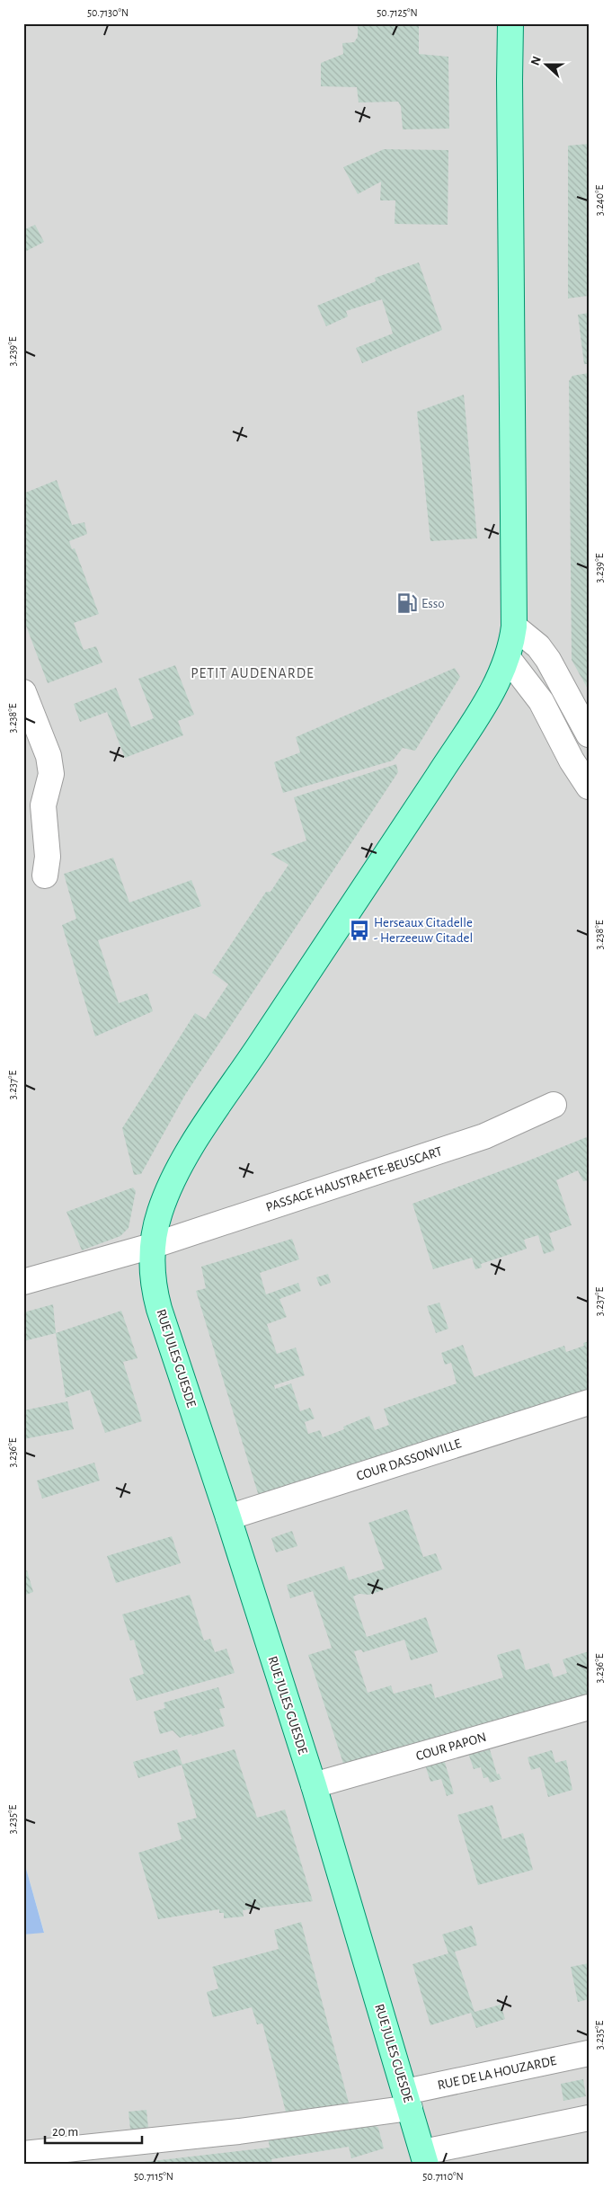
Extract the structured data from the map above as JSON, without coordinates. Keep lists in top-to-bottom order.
{
  "streets": {
    "main road": ["RUE JULES GUESDE"],
    "street": [
      "PASSAGE HAUSTRAETE-BEUSCART",
      "COUR DASSONVILLE",
      "COUR PAPON",
      "RUE DE LA HOUZARDE"
    ]
  },
  "crossings": [
    ["PASSAGE HAUSTRAETE-BEUSCART", "RUE JULES GUESDE"],
    ["RUE JULES GUESDE", "COUR DASSONVILLE"],
    ["RUE JULES GUESDE", "COUR PAPON"],
    ["RUE JULES GUESDE", "RUE DE LA HOUZARDE"]
  ],
  "districts": ["PETIT AUDENARDE"],
  "places": {
    "fuel station": ["Esso"],
    "bus stop": ["Herseaux Citadelle - Herzeeuw Citadel"]
  },
  "scale_bar": "20 m",
  "north": "left",
  "coordinates": [
    "50.7130°N",
    "50.7125°N",
    "3.240°E",
    "3.239°E",
    "3.238°E",
    "3.237°E",
    "3.236°E",
    "3.235°E",
    "50.7115°N",
    "50.7110°N"
  ]
}
